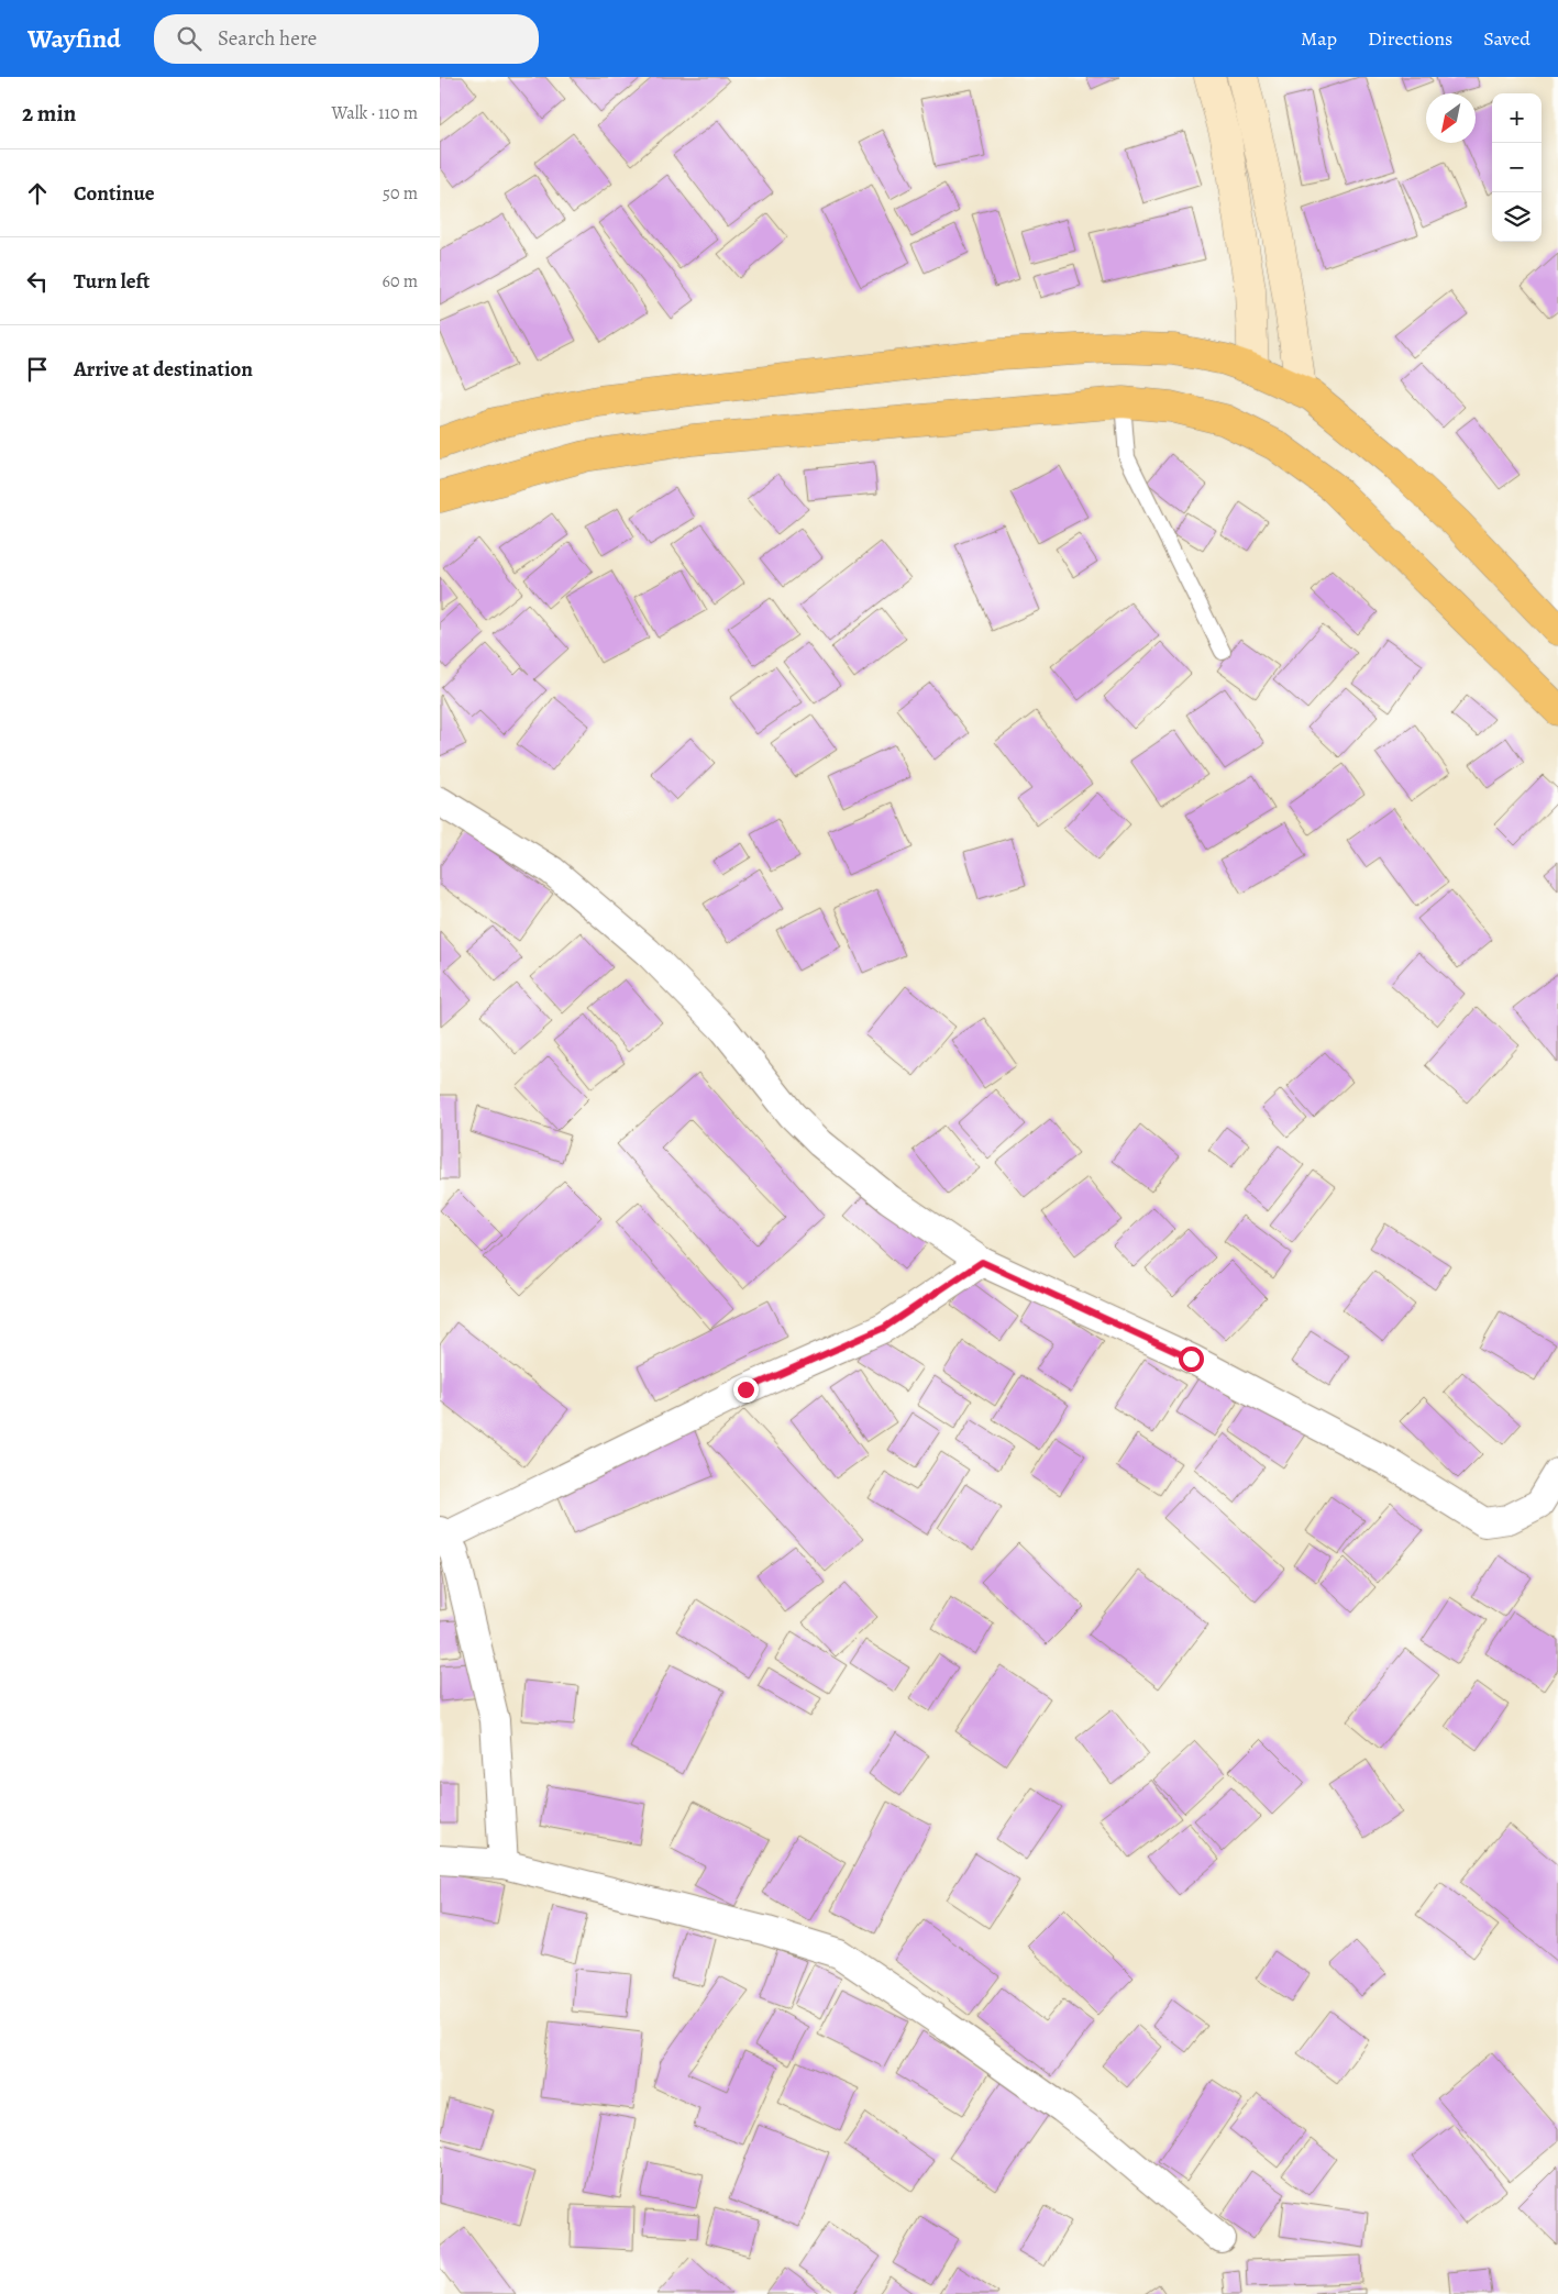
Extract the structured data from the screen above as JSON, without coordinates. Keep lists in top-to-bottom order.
{
  "north": "bottom left",
  "page": {
    "header": "Wayfind",
    "search": "Search here",
    "nav": ["Map", "Directions", "Saved"],
    "heading": ["2 min", "Walk · 110 m"],
    "map_buttons": ["+", "−"],
    "list": [
      ["Continue", "50 m"],
      ["Turn left", "60 m"],
      "Arrive at destination"
    ]
  }
}
